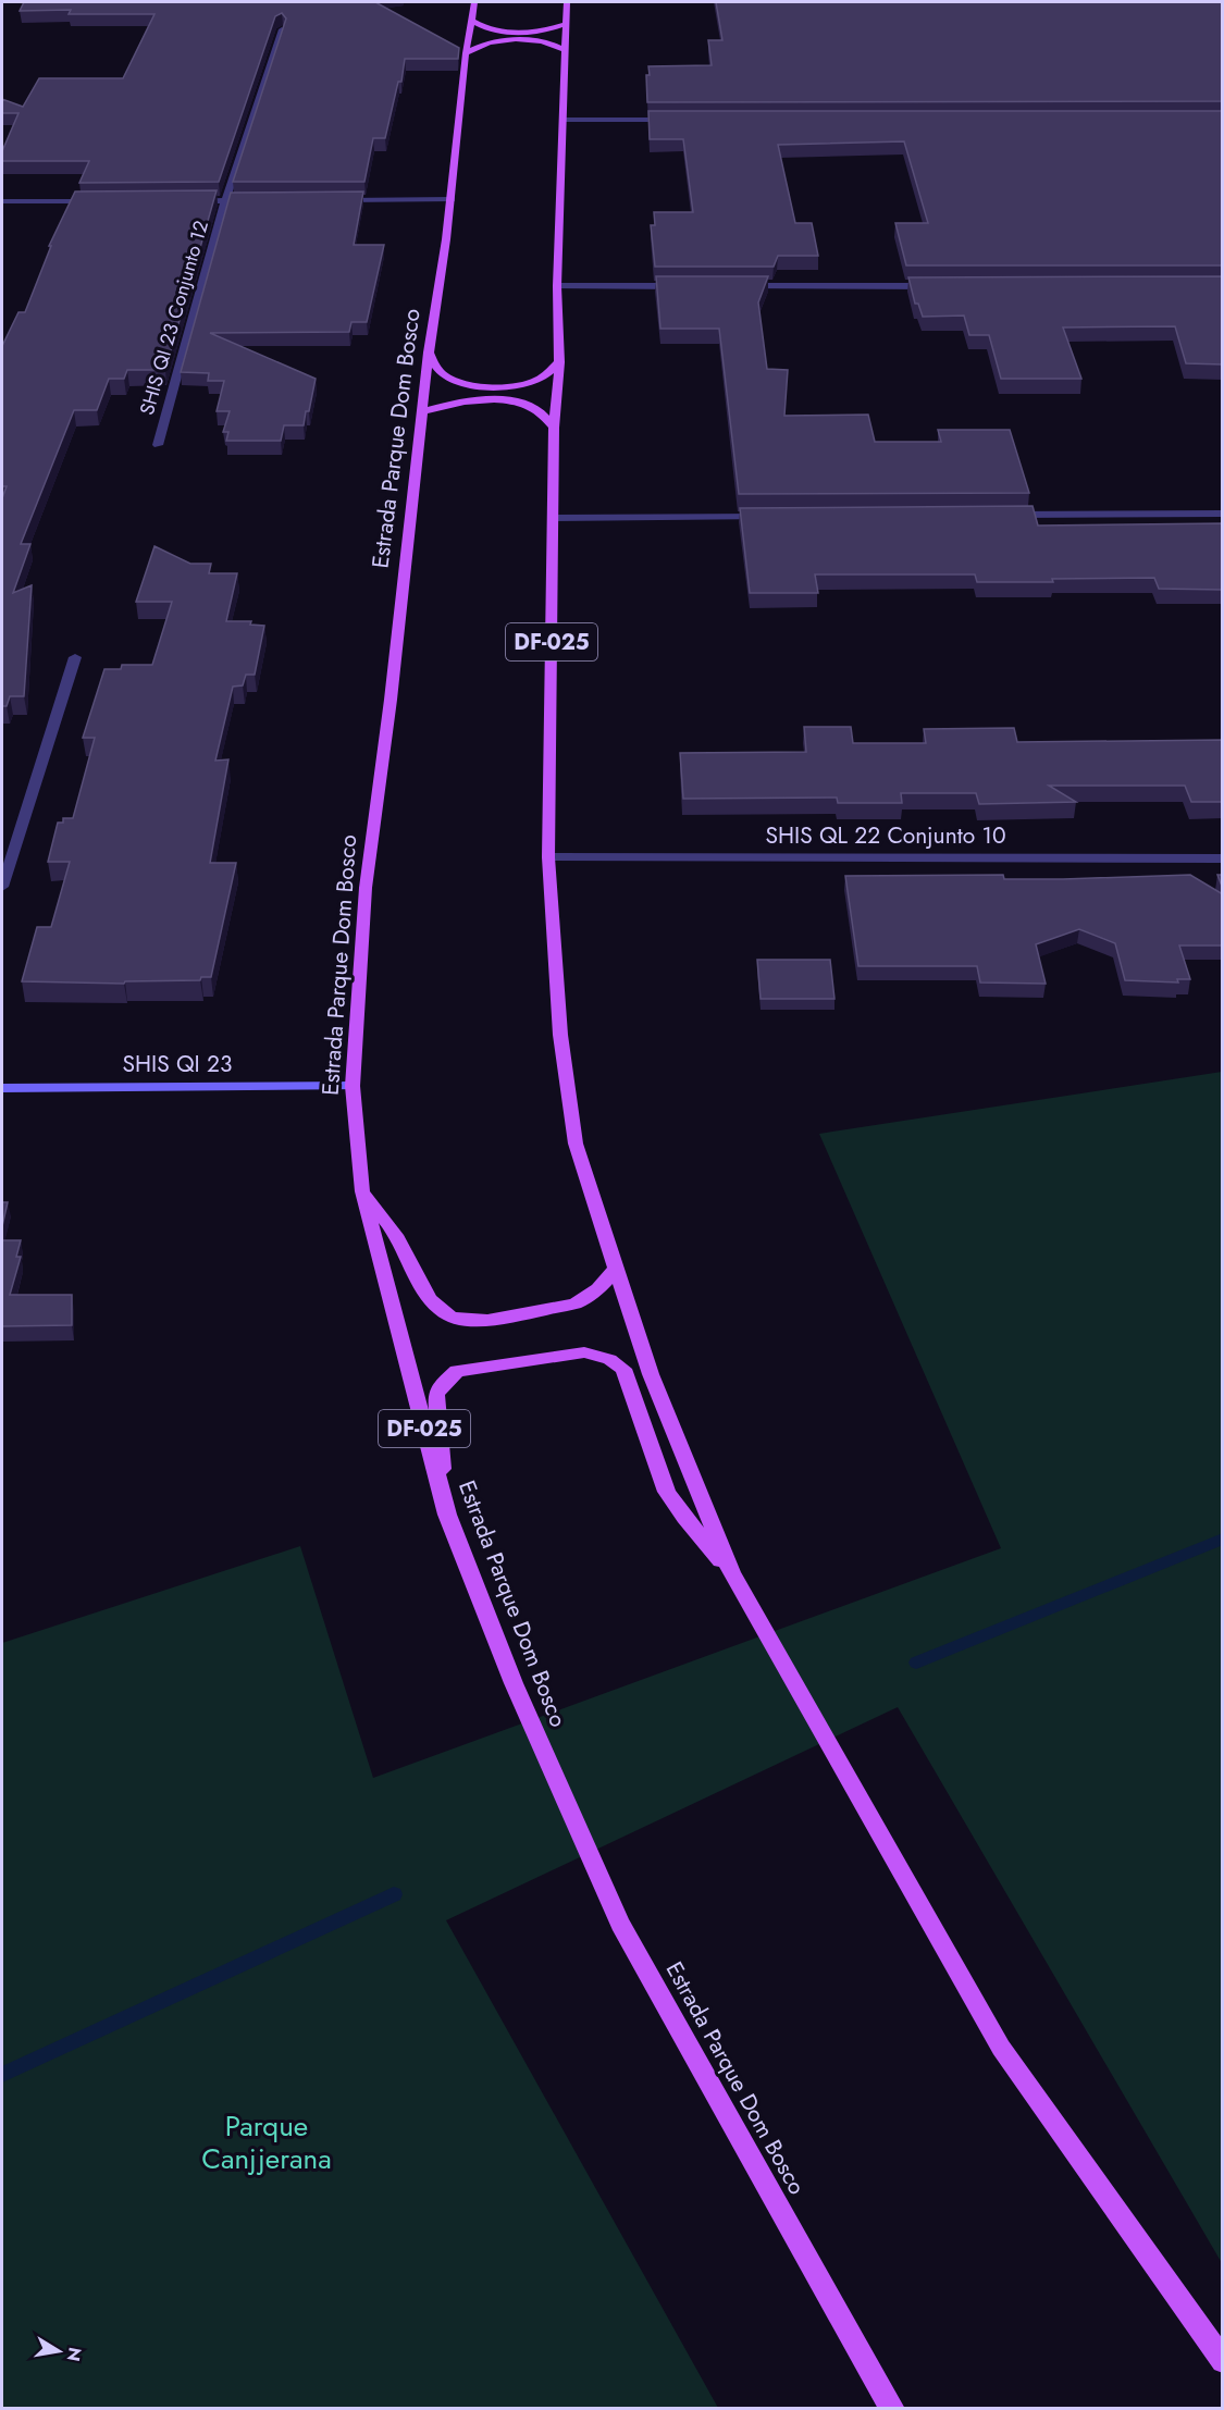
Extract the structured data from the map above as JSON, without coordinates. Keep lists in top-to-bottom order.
{
  "streets": {
    "main road": ["Estrada Parque Dom Bosco", "DF-025"],
    "street": ["SHIS QI 23 Conjunto 12", "SHIS QL 22 Conjunto 10", "SHIS QI 23"]
  },
  "crossings": [
    ["Estrada Parque Dom Bosco", "SHIS QI 23"],
    ["DF-025", "SHIS QL 22 Conjunto 10"]
  ],
  "parks": ["Parque Canjjerana"],
  "north": "right"
}
